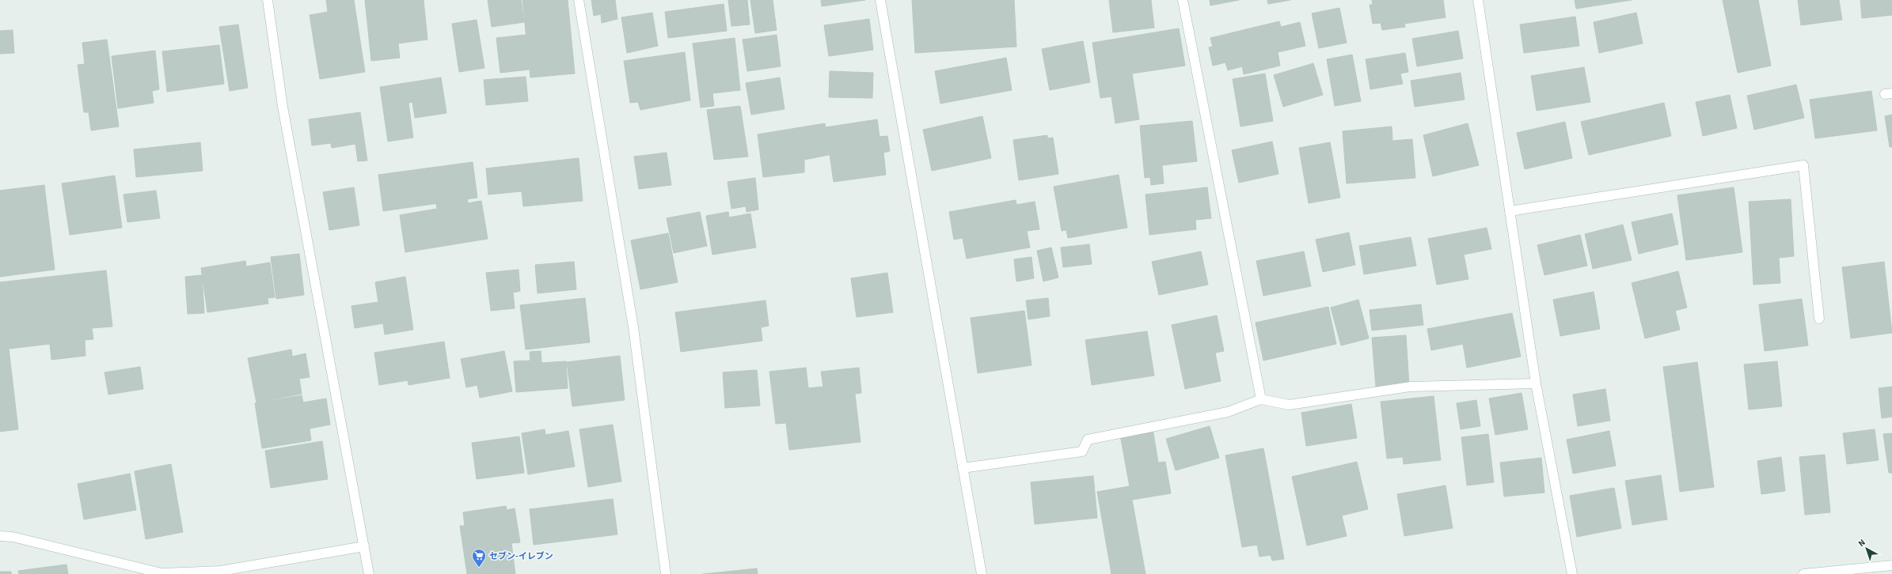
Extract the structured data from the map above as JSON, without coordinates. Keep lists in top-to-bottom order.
{
  "places": {
    "supermarket": ["セブン-イレブン"]
  },
  "north": "top left"
}
